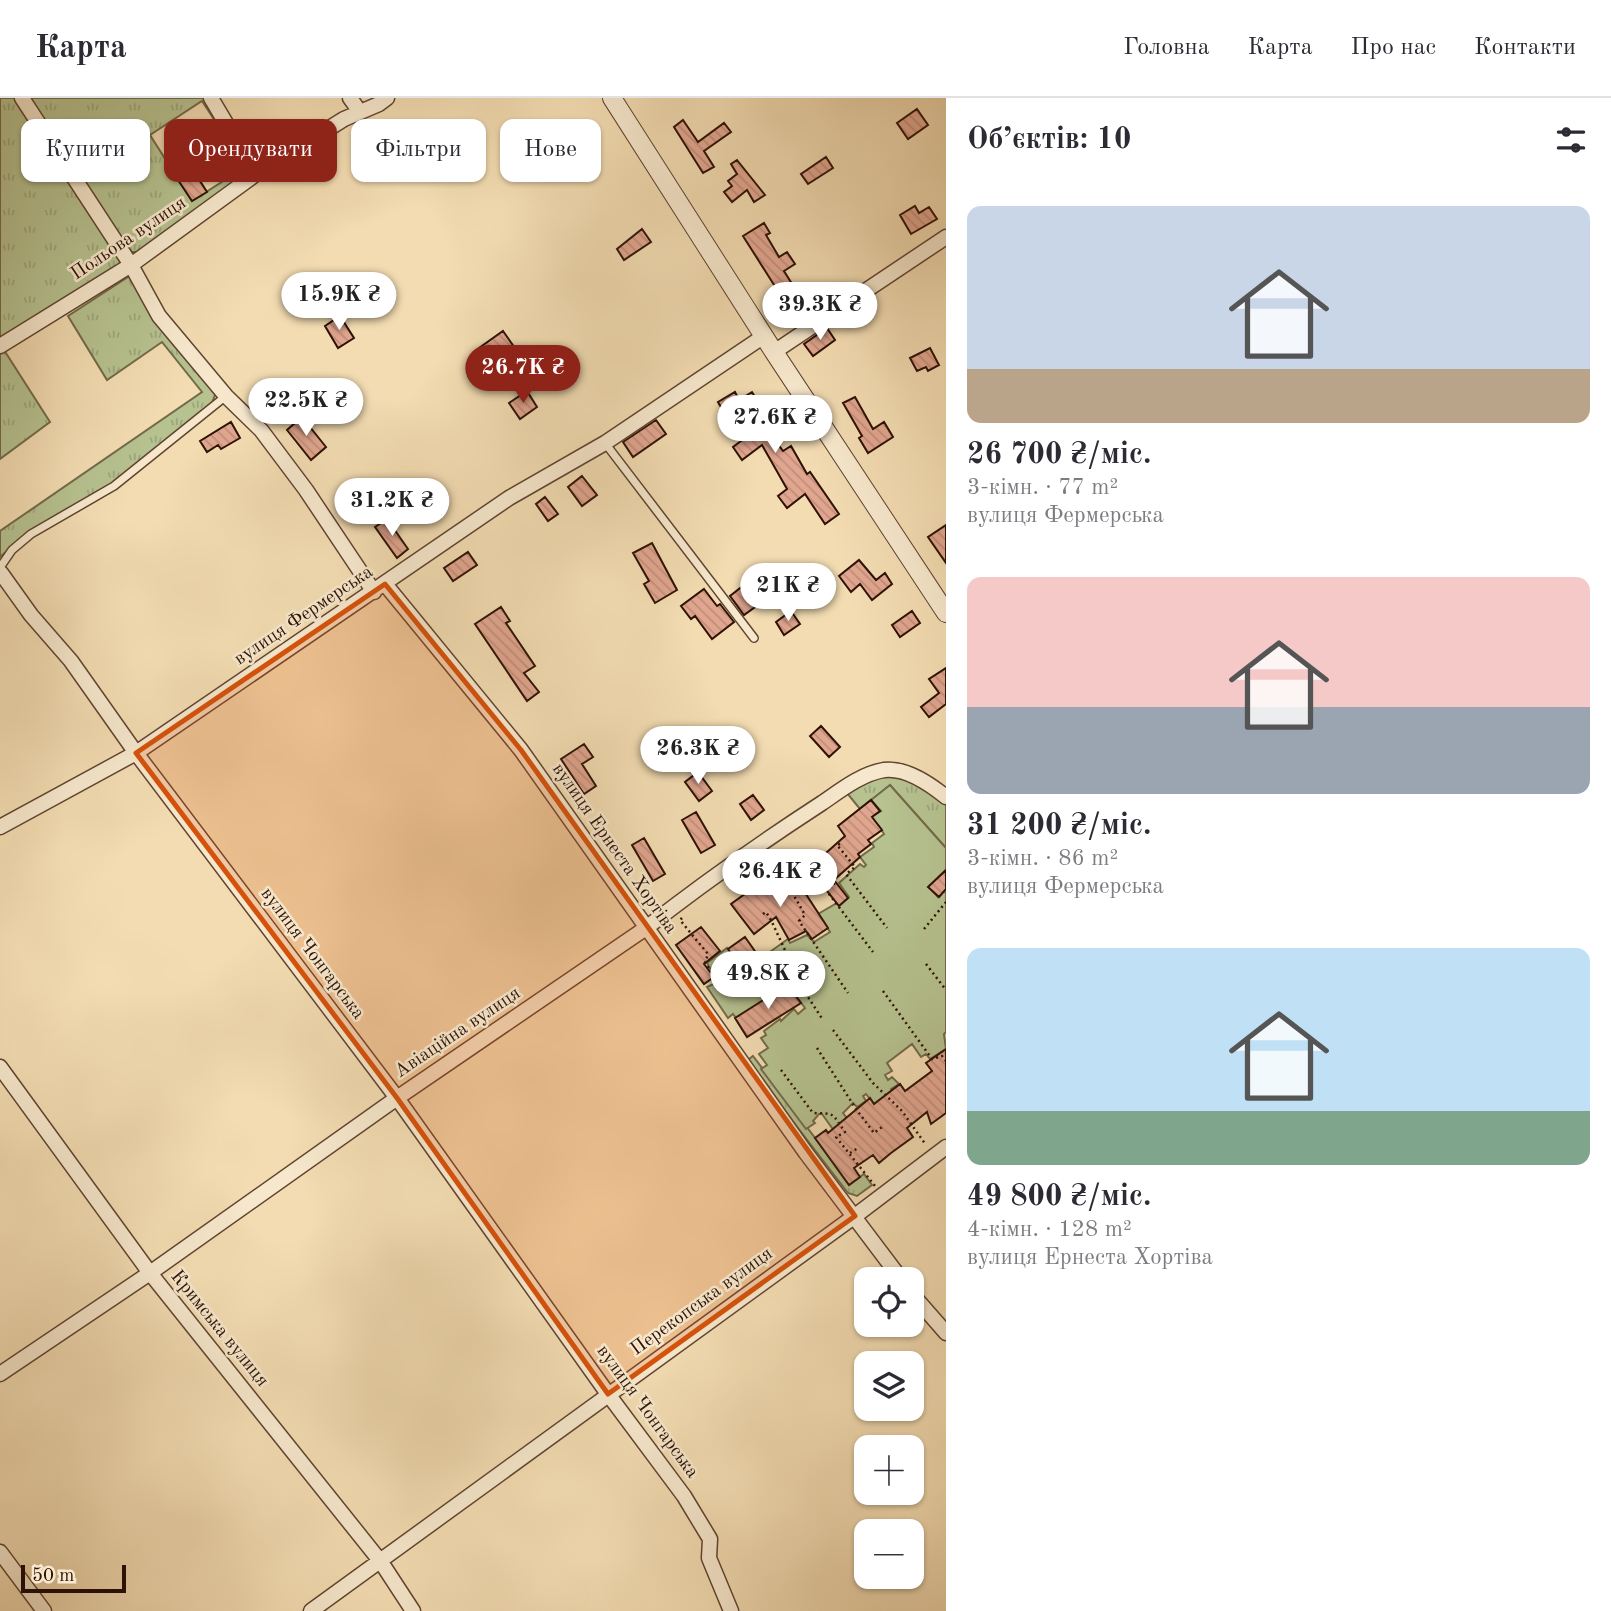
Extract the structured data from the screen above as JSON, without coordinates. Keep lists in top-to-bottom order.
{
  "streets": {
    "street": [
      "Польова вулиця",
      "вулиця Фермерська",
      "вулиця Ернеста Хортіва",
      "вулиця Чонгарська",
      "Авіаційна вулиця",
      "Перекопська вулиця",
      "Кримська вулиця"
    ]
  },
  "crossings": [
    ["Польова вулиця", "вулиця Ернеста Хортіва"],
    ["вулиця Фермерська", "вулиця Ернеста Хортіва"],
    ["вулиця Фермерська", "вулиця Чонгарська"],
    ["вулиця Ернеста Хортіва", "вулиця Чонгарська"],
    ["вулиця Ернеста Хортіва", "Авіаційна вулиця"],
    ["вулиця Ернеста Хортіва", "Перекопська вулиця"],
    ["вулиця Чонгарська", "Авіаційна вулиця"],
    ["вулиця Чонгарська", "Перекопська вулиця"],
    ["Авіаційна вулиця", "Кримська вулиця"],
    ["Перекопська вулиця", "Кримська вулиця"]
  ],
  "scale_bar": "50 m",
  "page": {
    "header": "Карта",
    "nav": [
      "Головна",
      "Карта",
      "Про нас",
      "Контакти"
    ],
    "heading": "Об’єктів: 10",
    "chip": [
      "Купити",
      "Орендувати",
      "Фільтри",
      "Нове"
    ],
    "list": [
      {
        "name": "26 700 ₴/міс.",
        "note": "3-кімн. · 77 m² · вулиця Фермерська"
      },
      {
        "name": "31 200 ₴/міс.",
        "note": "3-кімн. · 86 m² · вулиця Фермерська"
      },
      {
        "name": "49 800 ₴/міс.",
        "note": "4-кімн. · 128 m² · вулиця Ернеста Хортіва"
      }
    ],
    "price": [
      "15.9K ₴",
      "39.3K ₴",
      "26.7K ₴",
      "22.5K ₴",
      "27.6K ₴",
      "31.2K ₴",
      "21K ₴",
      "26.3K ₴",
      "26.4K ₴",
      "49.8K ₴"
    ],
    "map_buttons": ["+", "−"],
    "scale": "50 m"
  }
}
